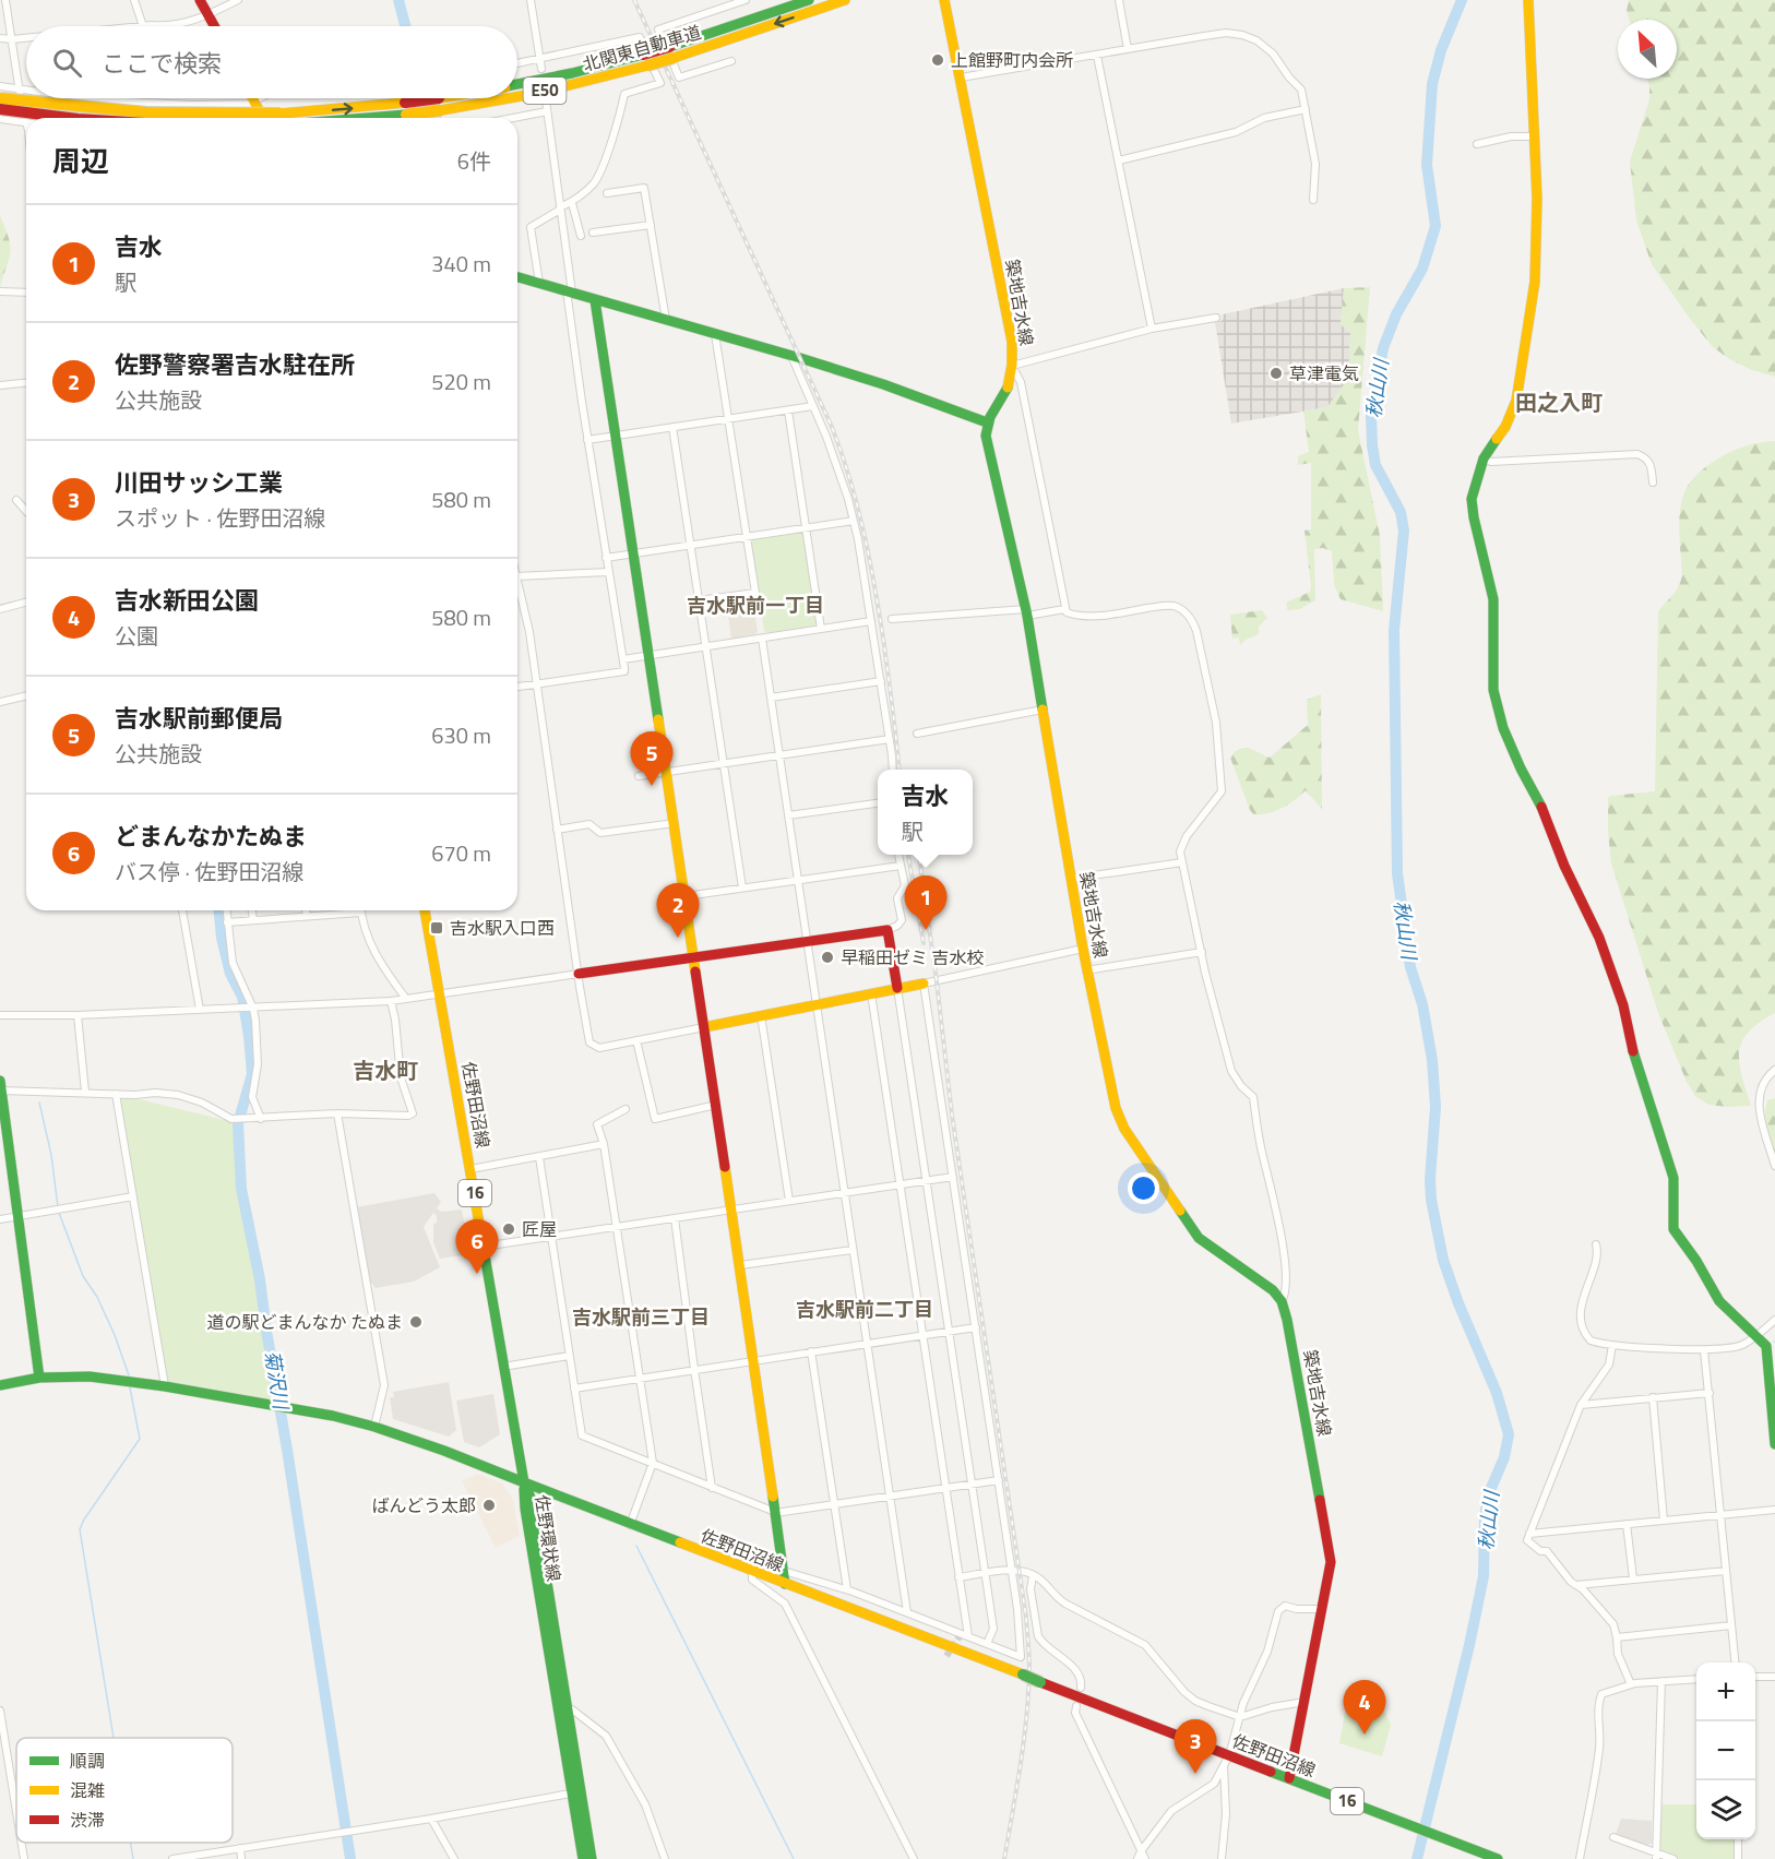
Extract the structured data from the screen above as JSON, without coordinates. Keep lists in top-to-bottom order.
{
  "streets": {
    "main road": [
      "北関東自動車道",
      "E50",
      "築地吉水線",
      "佐野田沼線",
      "16",
      "佐野環状線"
    ]
  },
  "crossings": [
    ["築地吉水線", "佐野田沼線"],
    ["佐野田沼線", "佐野環状線"]
  ],
  "districts": [
    "田之入町",
    "吉水駅前一丁目",
    "吉水町",
    "吉水駅前二丁目",
    "吉水駅前三丁目"
  ],
  "water": ["秋山川", "菊沢川"],
  "places": {
    "other": [
      "上館野町内会所",
      "草津電気",
      "早稲田ゼミ 吉水校",
      "匠屋",
      "道の駅どまんなか たぬま",
      "ばんどう太郎"
    ],
    "transit": ["吉水駅入口西"]
  },
  "legend": ["順調", "混雑", "渋滞"],
  "north": "top left",
  "page": {
    "search": "ここで検索",
    "heading": ["周辺", "6件"],
    "list": [
      {
        "mark": "1",
        "name": "吉水",
        "note": "駅",
        "value": "340 m"
      },
      {
        "mark": "2",
        "name": "佐野警察署吉水駐在所",
        "note": "公共施設",
        "value": "520 m"
      },
      {
        "mark": "3",
        "name": "川田サッシ工業",
        "note": "スポット · 佐野田沼線",
        "value": "580 m"
      },
      {
        "mark": "4",
        "name": "吉水新田公園",
        "note": "公園",
        "value": "580 m"
      },
      {
        "mark": "5",
        "name": "吉水駅前郵便局",
        "note": "公共施設",
        "value": "630 m"
      },
      {
        "mark": "6",
        "name": "どまんなかたぬま",
        "note": "バス停 · 佐野田沼線",
        "value": "670 m"
      }
    ],
    "pins": [
      "5",
      "1",
      "2",
      "6",
      "4",
      "3"
    ],
    "popup": ["吉水", "駅"],
    "map_buttons": ["+", "−"]
  }
}
